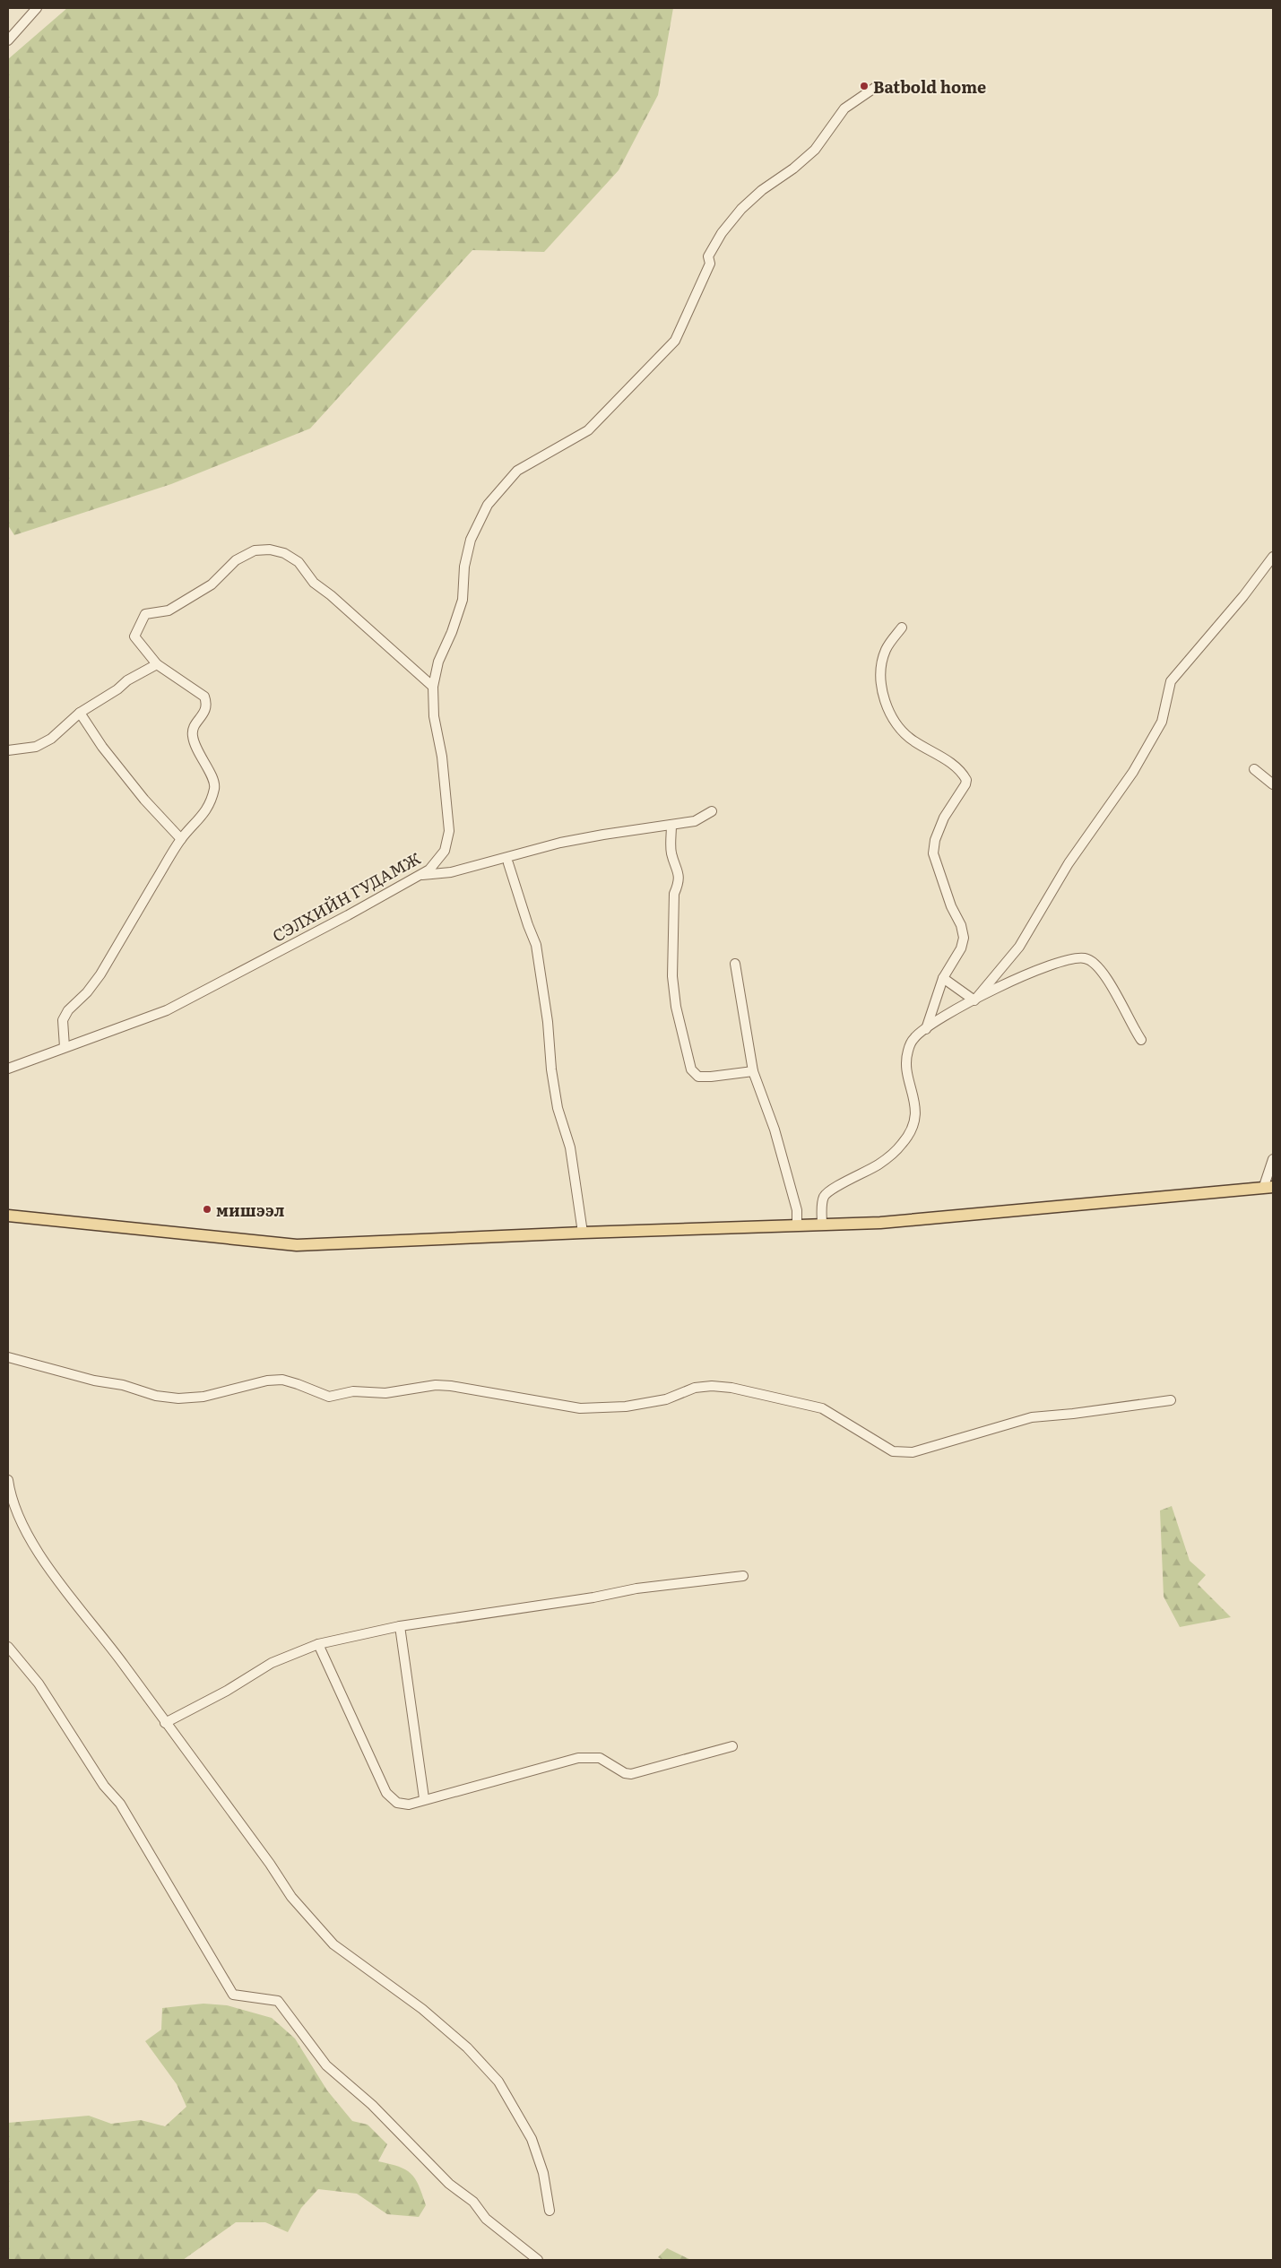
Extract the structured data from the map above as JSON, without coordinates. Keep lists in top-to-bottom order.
{
  "streets": {
    "street": ["СЭЛХИЙН ГУДАМЖ"]
  },
  "places": ["Batbold home", "мишээл"]
}
